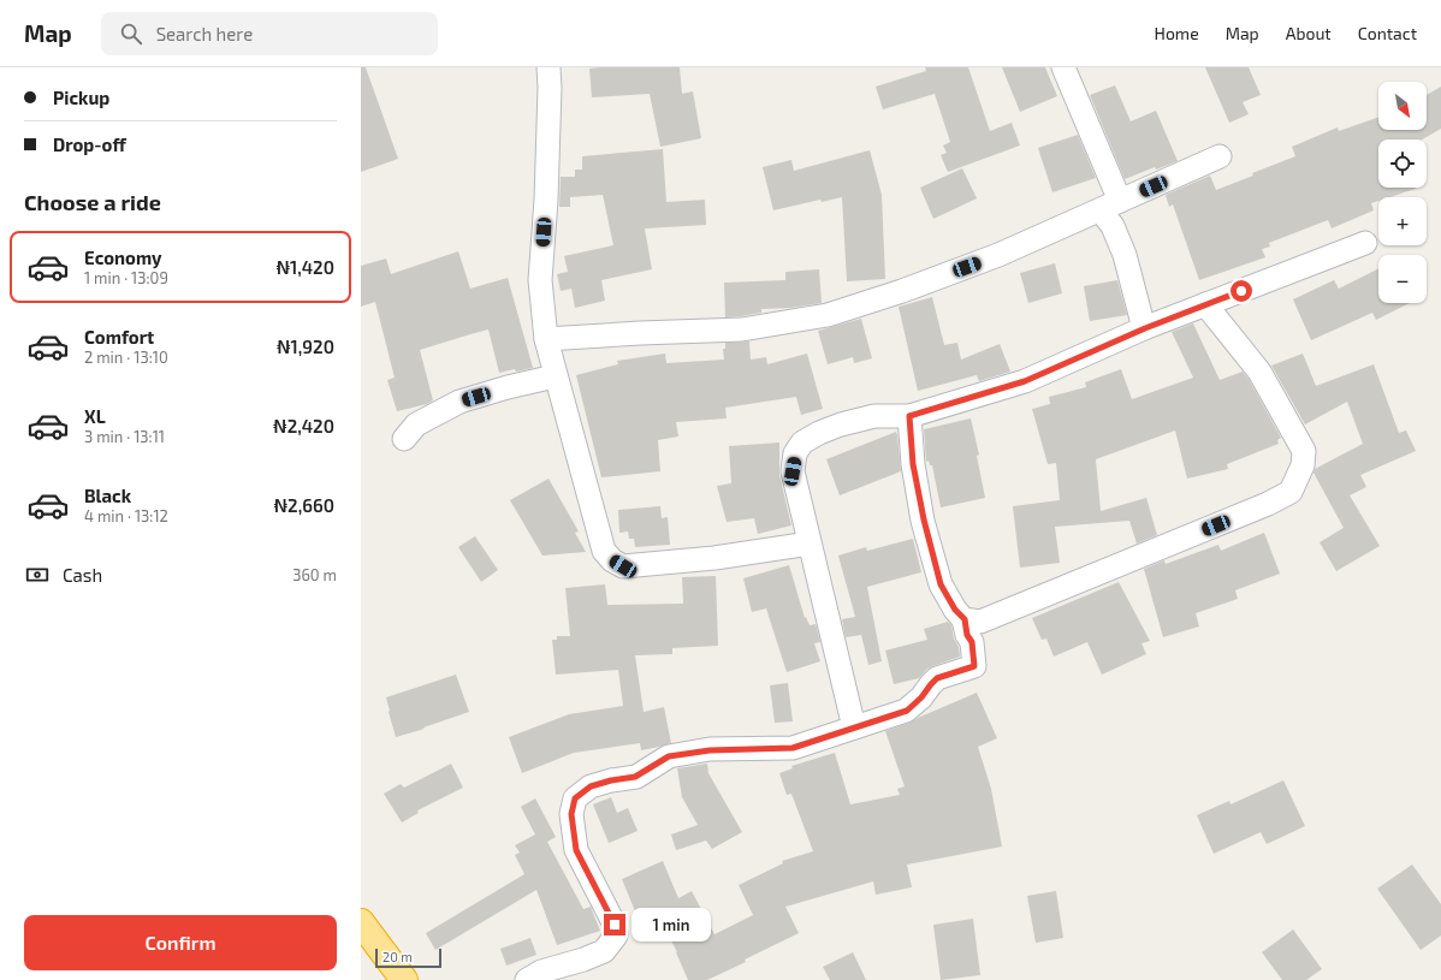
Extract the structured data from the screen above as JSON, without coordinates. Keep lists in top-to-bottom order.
{
  "scale_bar": "20 m",
  "north": "bottom right",
  "page": {
    "header": "Map",
    "search": "Search here",
    "nav": [
      "Home",
      "Map",
      "About",
      "Contact"
    ],
    "banner": ["Pickup", "Drop-off"],
    "map_buttons": ["+", "−"],
    "heading": "Choose a ride",
    "list": [
      {
        "name": "Economy",
        "note": "1 min · 13:09",
        "value": "₦1,420"
      },
      {
        "name": "Comfort",
        "note": "2 min · 13:10",
        "value": "₦1,920"
      },
      {
        "name": "XL",
        "note": "3 min · 13:11",
        "value": "₦2,420"
      },
      {
        "name": "Black",
        "note": "4 min · 13:12",
        "value": "₦2,660"
      }
    ],
    "pay": ["Cash", "360 m"],
    "buttons": "Confirm",
    "bubble": "1 min",
    "scale": "20 m"
  }
}
